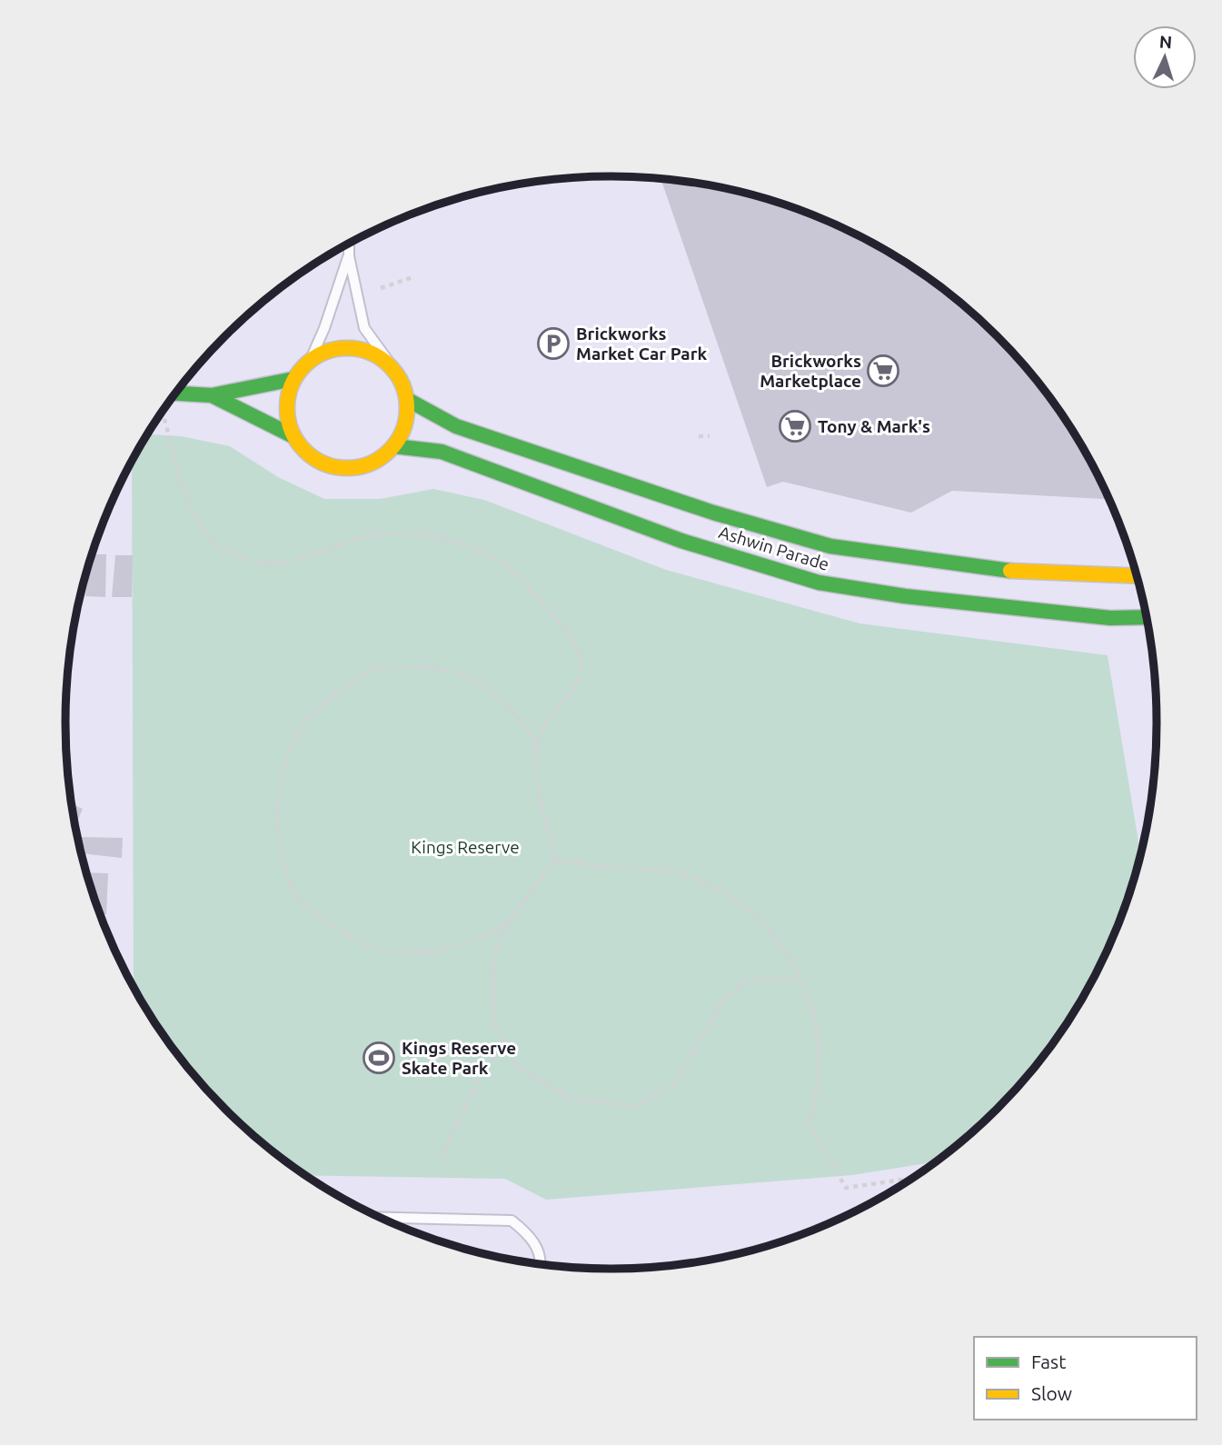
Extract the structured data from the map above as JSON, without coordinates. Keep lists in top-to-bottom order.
{
  "streets": {
    "street": ["Ashwin Parade"]
  },
  "parks": ["Kings Reserve"],
  "places": {
    "parking": ["Brickworks Market Car Park"],
    "supermarket": ["Brickworks Marketplace", "Tony & Mark's"],
    "sports": ["Kings Reserve Skate Park"]
  },
  "legend": ["Fast", "Slow"],
  "north": "top"
}
